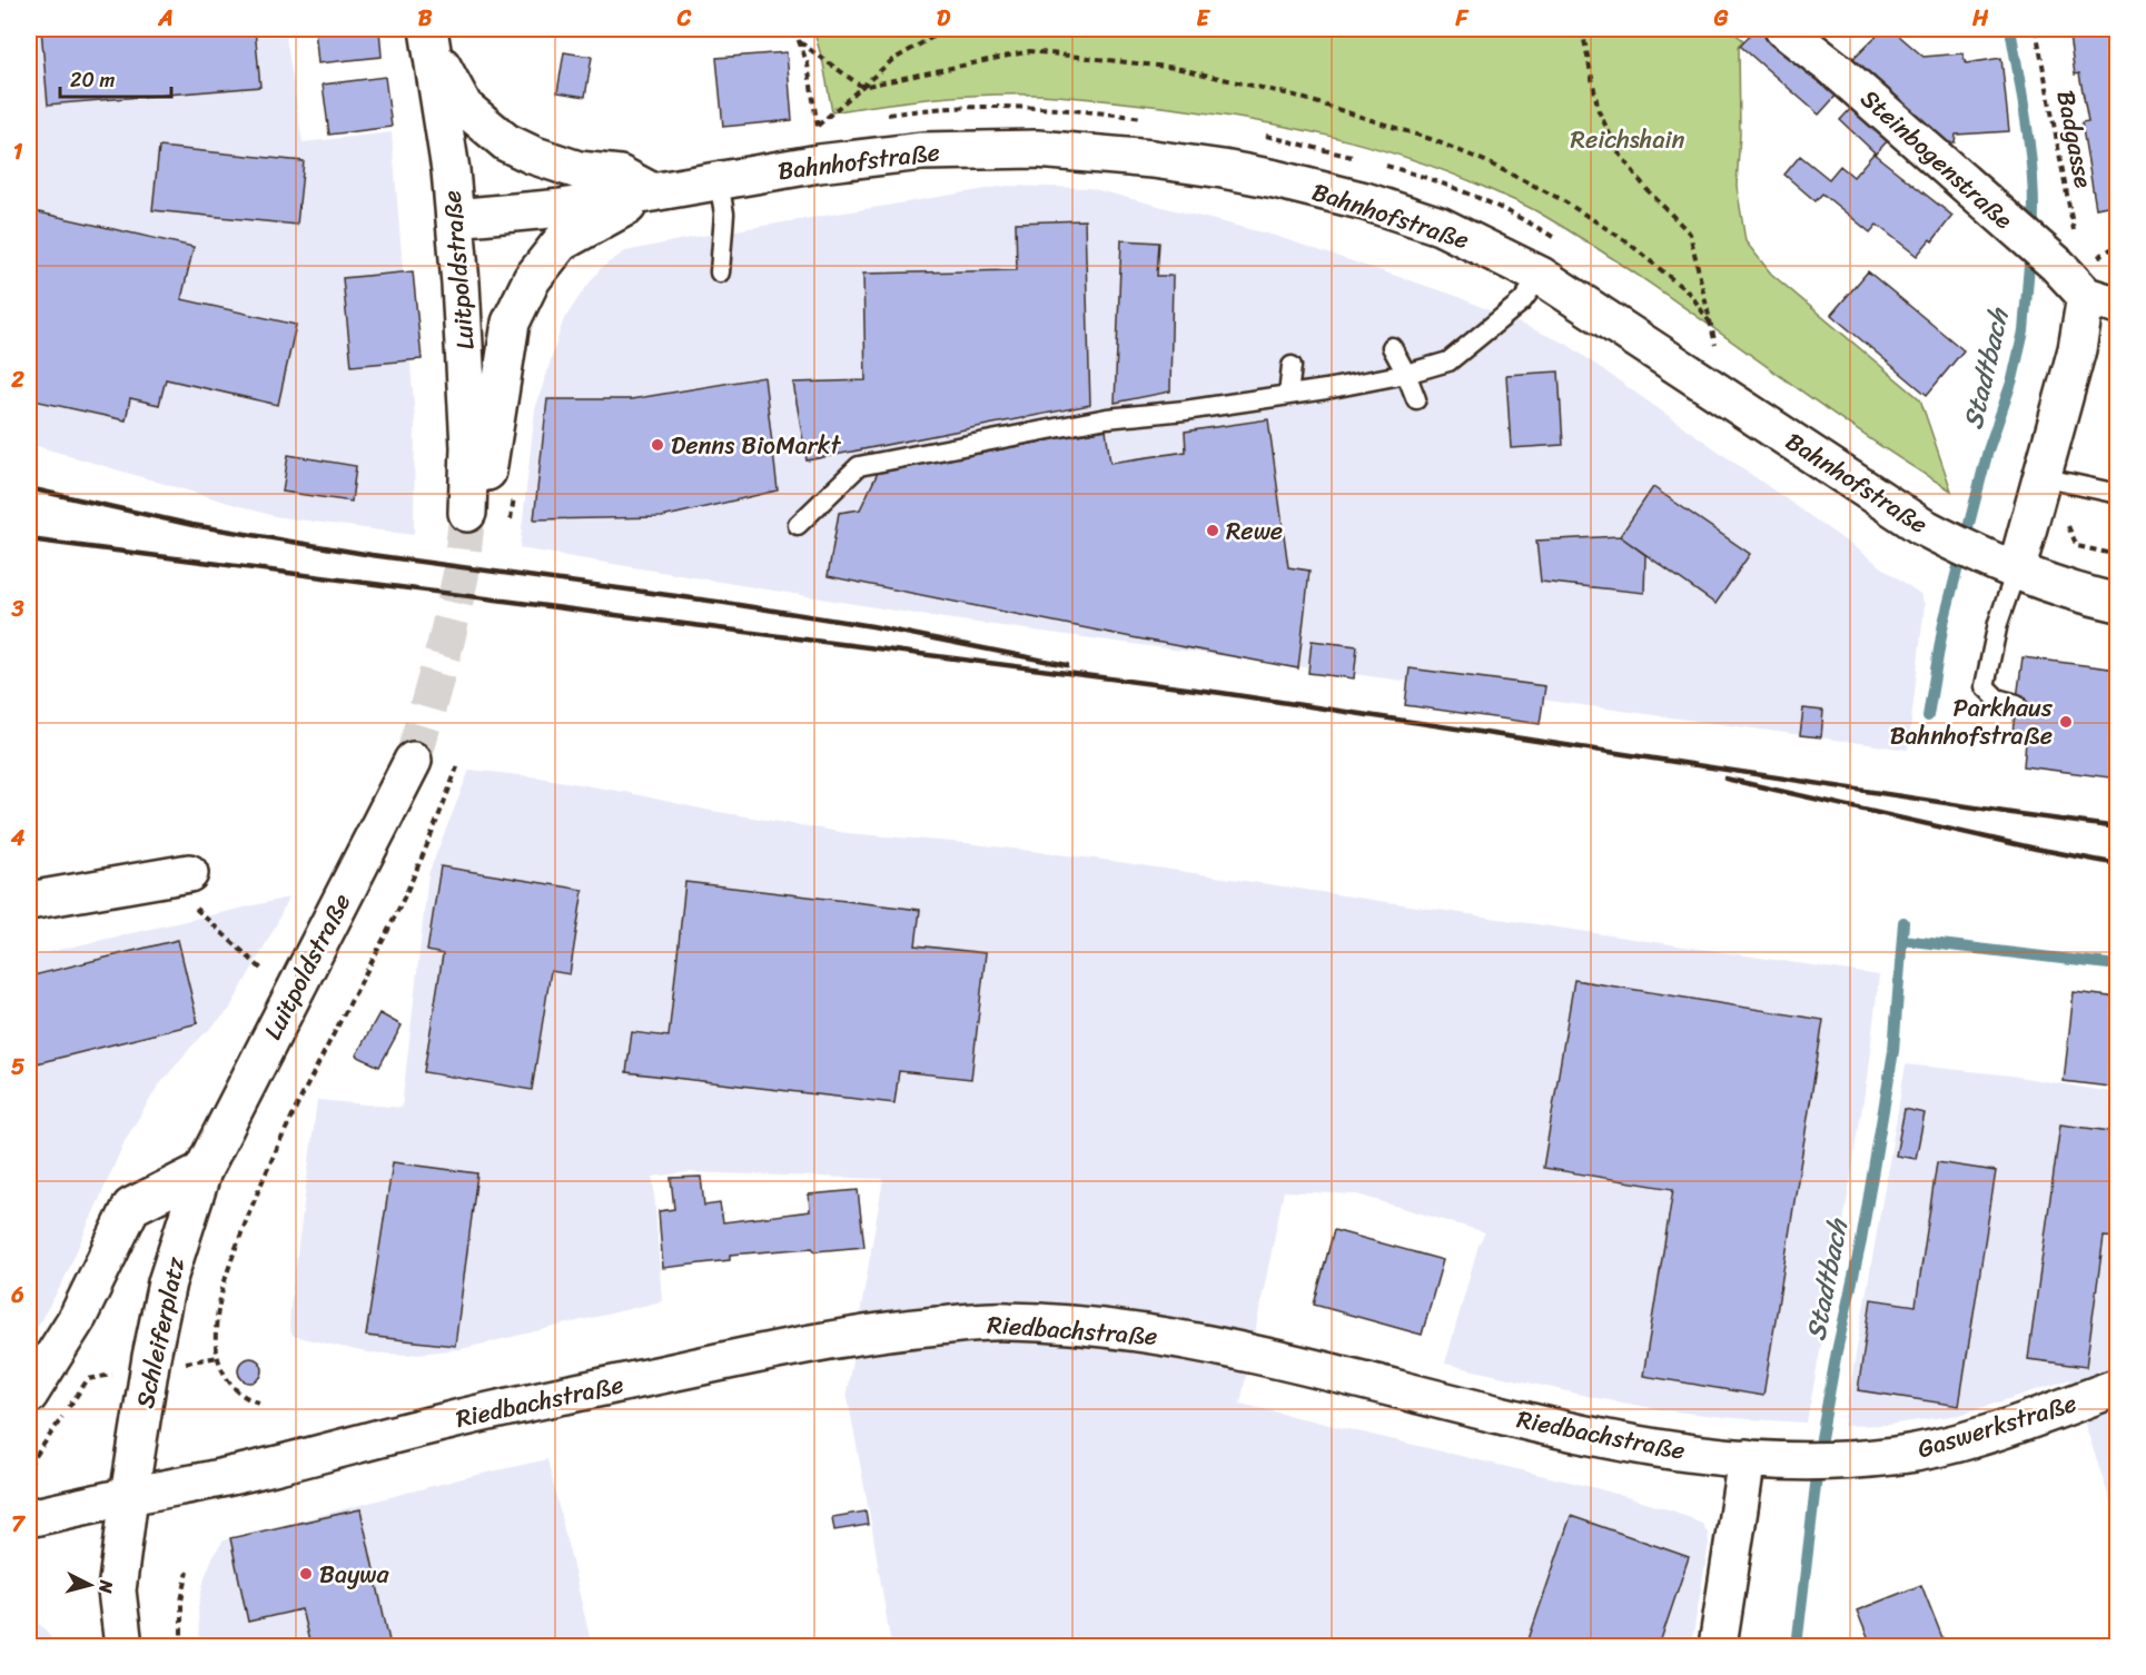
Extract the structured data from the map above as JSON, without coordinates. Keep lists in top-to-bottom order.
{
  "streets": {
    "street": [
      "Steinbogenstraße",
      "Bahnhofstraße",
      "Luitpoldstraße",
      "Riedbachstraße",
      "Schleiferplatz",
      "Gaswerkstraße"
    ],
    "path": ["Badgasse"]
  },
  "crossings": [
    ["Badgasse", "Steinbogenstraße"],
    ["Steinbogenstraße", "Bahnhofstraße"],
    ["Bahnhofstraße", "Luitpoldstraße"],
    ["Luitpoldstraße", "Schleiferplatz"],
    ["Riedbachstraße", "Schleiferplatz"],
    ["Riedbachstraße", "Gaswerkstraße"]
  ],
  "water": ["Stadtbach"],
  "parks": ["Reichshain"],
  "places": [
    "Denns BioMarkt",
    "Rewe",
    "Parkhaus Bahnhofstraße",
    "Baywa"
  ],
  "scale_bar": "20 m",
  "north": "right",
  "grid": {
    "columns": [
      "A",
      "B",
      "C",
      "D",
      "E",
      "F",
      "G",
      "H"
    ],
    "rows": [
      "1",
      "2",
      "3",
      "4",
      "5",
      "6",
      "7"
    ]
  }
}
